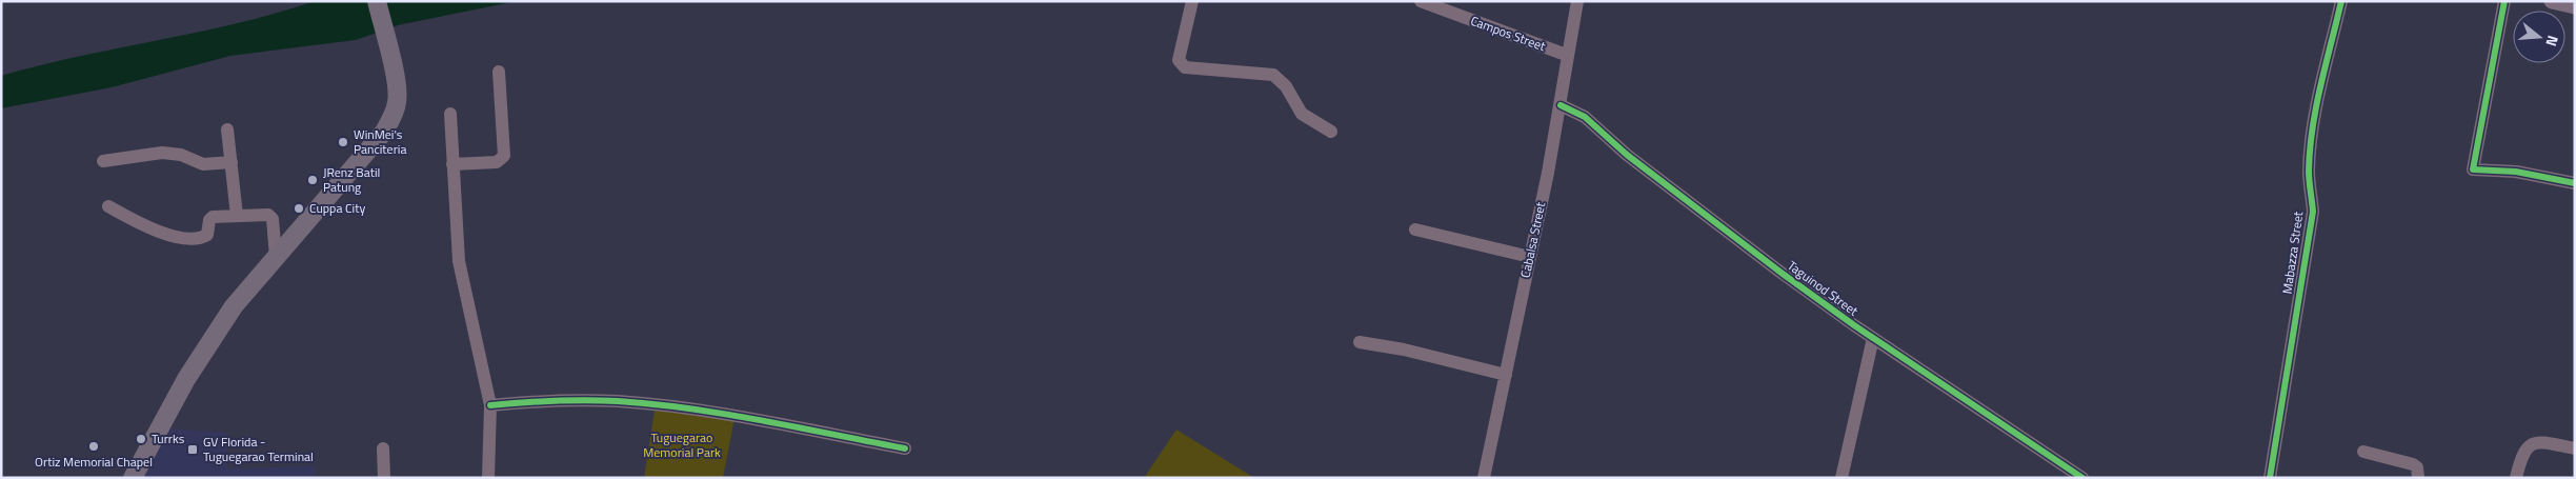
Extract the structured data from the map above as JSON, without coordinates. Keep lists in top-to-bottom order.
{
  "streets": {
    "street": [
      "Campos Street",
      "Cabalsa Street",
      "Mabazza Street",
      "Taguinod Street"
    ]
  },
  "crossings": [
    ["Campos Street", "Cabalsa Street"],
    ["Cabalsa Street", "Taguinod Street"]
  ],
  "parks": ["Tuguegarao Memorial Park"],
  "places": {
    "other": [
      "WinMei's Panciteria",
      "JRenz Batil Patung",
      "Cuppa City",
      "Turrks",
      "Ortiz Memorial Chapel"
    ],
    "transit": ["GV Florida - Tuguegarao Terminal"]
  },
  "north": "right"
}
